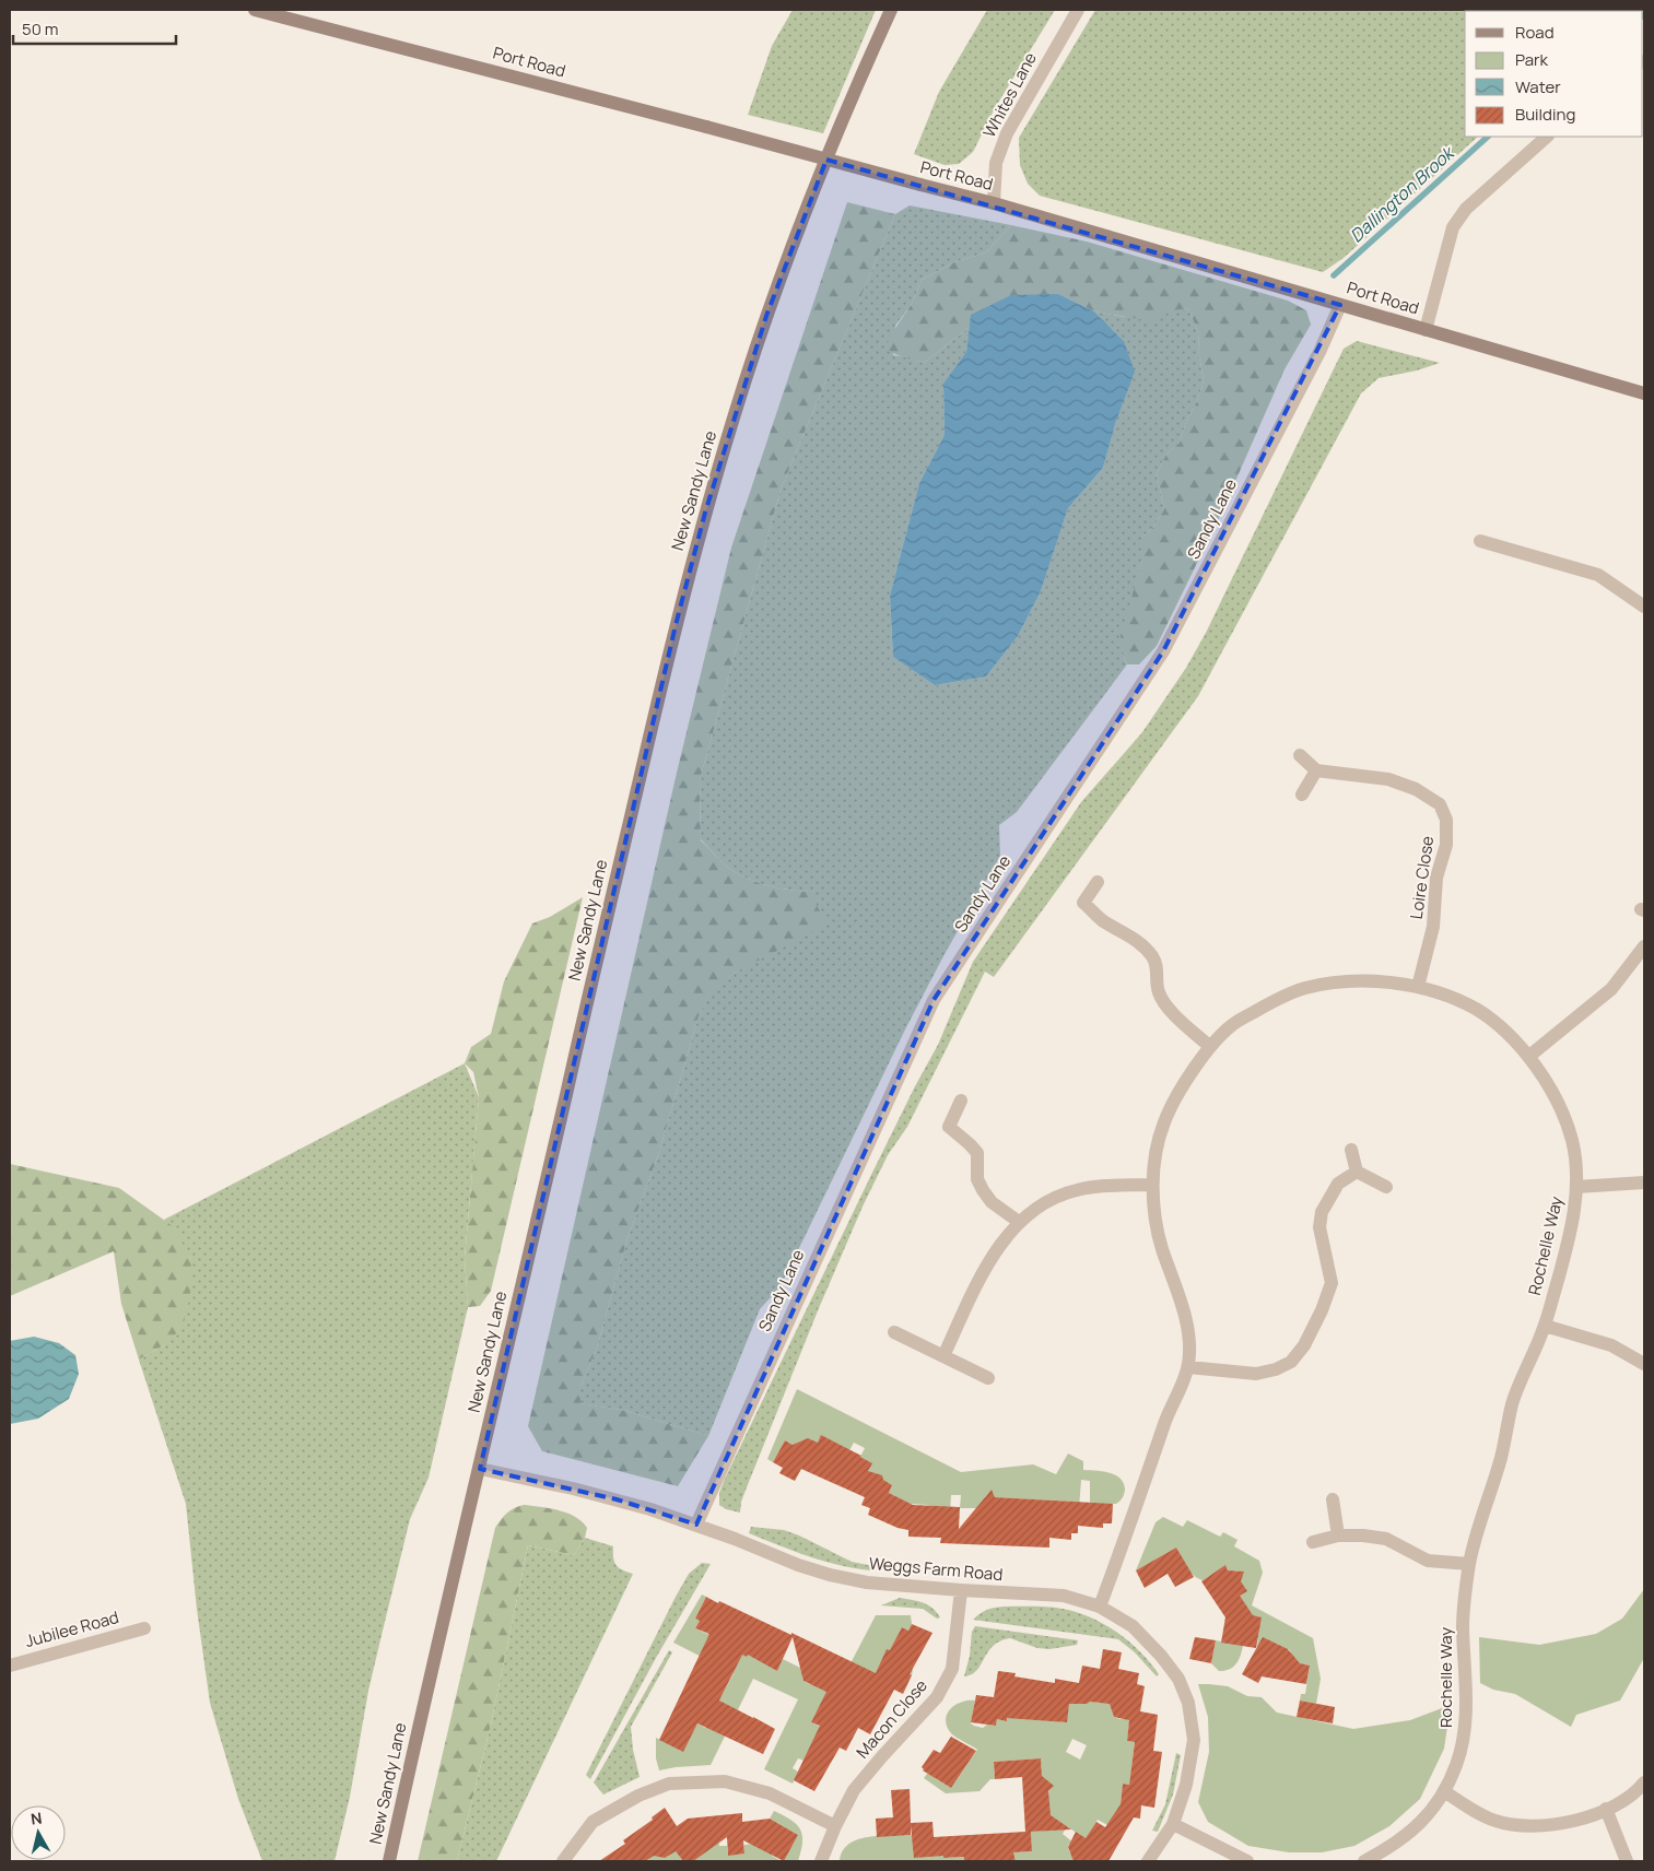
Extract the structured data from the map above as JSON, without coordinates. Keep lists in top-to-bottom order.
{
  "streets": {
    "street": [
      "Port Road",
      "Whites Lane",
      "New Sandy Lane",
      "Sandy Lane",
      "Loire Close",
      "Rochelle Way",
      "Weggs Farm Road",
      "Jubilee Road",
      "Macon Close"
    ]
  },
  "crossings": [
    ["Port Road", "Whites Lane"],
    ["Port Road", "Sandy Lane"],
    ["New Sandy Lane", "Weggs Farm Road"],
    ["Sandy Lane", "Weggs Farm Road"],
    ["Loire Close", "Rochelle Way"],
    ["Rochelle Way", "Weggs Farm Road"],
    ["Weggs Farm Road", "Macon Close"]
  ],
  "water": ["Dallington Brook"],
  "legend": [
    "Road",
    "Park",
    "Water",
    "Building"
  ],
  "scale_bar": "50 m",
  "north": "top"
}
